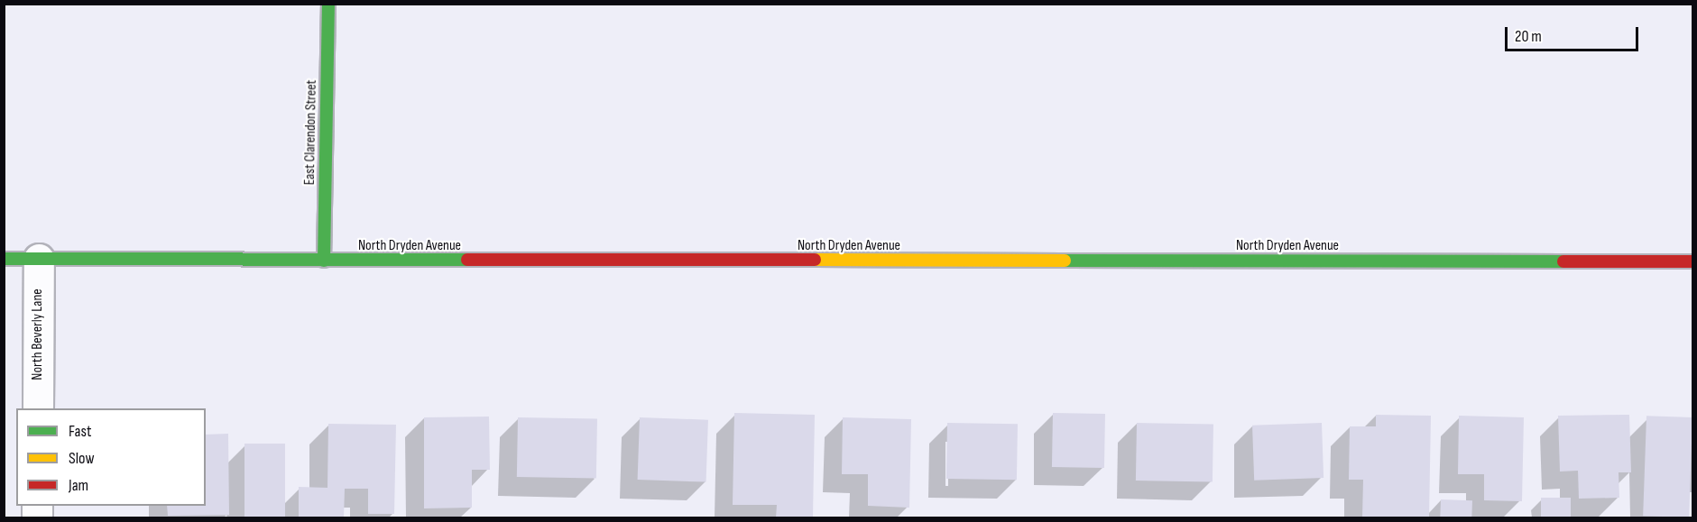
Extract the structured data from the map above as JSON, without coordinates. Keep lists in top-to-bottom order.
{
  "streets": {
    "street": ["East Clarendon Street", "North Dryden Avenue", "North Beverly Lane"]
  },
  "crossings": [
    ["East Clarendon Street", "North Dryden Avenue"],
    ["North Dryden Avenue", "North Beverly Lane"]
  ],
  "legend": ["Fast", "Slow", "Jam"],
  "scale_bar": "20 m"
}
